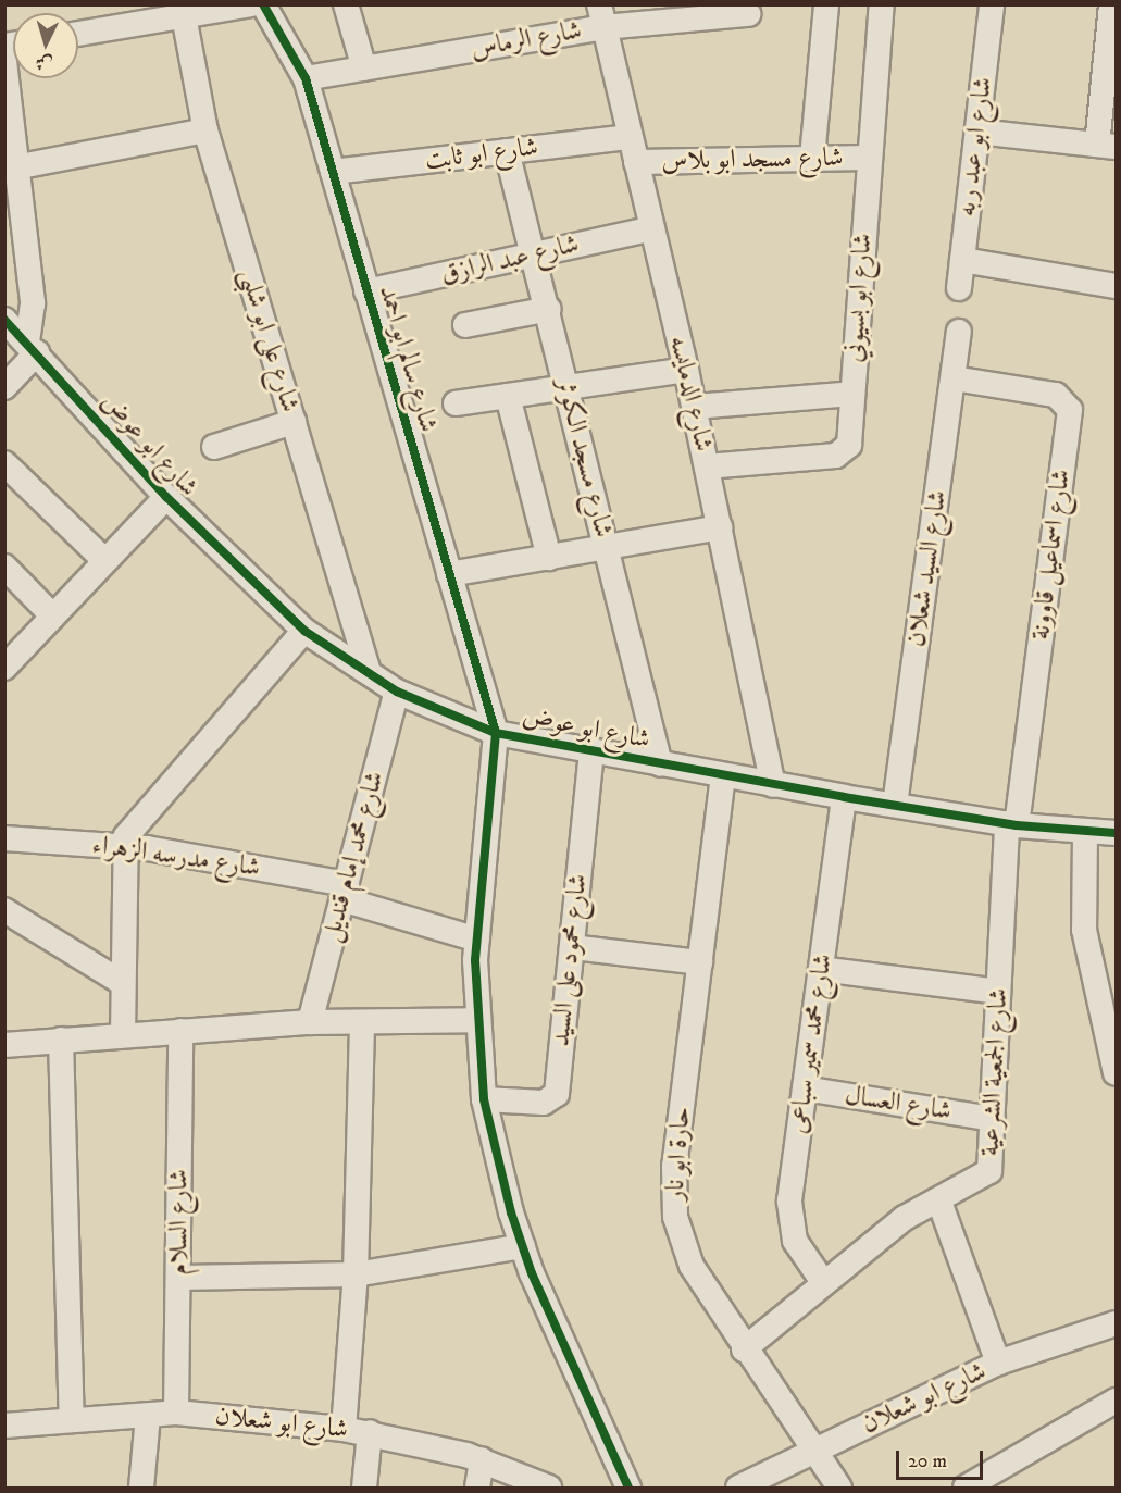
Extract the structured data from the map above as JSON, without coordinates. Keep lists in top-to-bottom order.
{
  "streets": {
    "street": [
      "شارع الرماس",
      "شارع ابو عبد ربه",
      "شارع ابو ثابت",
      "شارع مسجد ابو بلاس",
      "شارع عبد الرازق",
      "شارع ابو بسيوني",
      "شارع على ابو شلبى",
      "شارع سالم ابو احمد",
      "شارع الدمايسه",
      "شارع ابو عوض",
      "شارع مسجد الكوثر",
      "شارع اسماعيل قاوونة",
      "شارع السيد شعلان",
      "شارع مدرسه الزهراء",
      "شارع محمد إمام قنديل",
      "شارع محمود على السيد",
      "شارع محمد سمير سباعى",
      "شارع الجمعية الشرعية",
      "شارع العسال",
      "حارة ابو نار",
      "شارع السلام",
      "شارع ابو شعلان"
    ]
  },
  "crossings": [
    ["شارع الرماس", "شارع سالم ابو احمد"],
    ["شارع الرماس", "شارع الدمايسه"],
    ["شارع ابو ثابت", "شارع سالم ابو احمد"],
    ["شارع ابو ثابت", "شارع الدمايسه"],
    ["شارع ابو ثابت", "شارع مسجد الكوثر"],
    ["شارع مسجد ابو بلاس", "شارع ابو بسيوني"],
    ["شارع مسجد ابو بلاس", "شارع الدمايسه"],
    ["شارع عبد الرازق", "شارع سالم ابو احمد"],
    ["شارع عبد الرازق", "شارع الدمايسه"],
    ["شارع عبد الرازق", "شارع مسجد الكوثر"],
    ["شارع ابو بسيوني", "شارع الدمايسه"],
    ["شارع على ابو شلبى", "شارع ابو عوض"],
    ["شارع سالم ابو احمد", "شارع ابو عوض"],
    ["شارع الدمايسه", "شارع ابو عوض"],
    ["شارع ابو عوض", "شارع مسجد الكوثر"],
    ["شارع ابو عوض", "شارع اسماعيل قاوونة"],
    ["شارع ابو عوض", "شارع السيد شعلان"],
    ["شارع ابو عوض", "شارع محمد إمام قنديل"],
    ["شارع ابو عوض", "شارع محمود على السيد"],
    ["شارع ابو عوض", "شارع محمد سمير سباعى"],
    ["شارع ابو عوض", "شارع الجمعية الشرعية"],
    ["شارع ابو عوض", "حارة ابو نار"],
    ["شارع اسماعيل قاوونة", "شارع السيد شعلان"],
    ["شارع اسماعيل قاوونة", "شارع الجمعية الشرعية"],
    ["شارع مدرسه الزهراء", "شارع محمد إمام قنديل"],
    ["شارع محمد سمير سباعى", "شارع الجمعية الشرعية"],
    ["شارع محمد سمير سباعى", "شارع العسال"],
    ["شارع الجمعية الشرعية", "شارع العسال"],
    ["شارع الجمعية الشرعية", "حارة ابو نار"],
    ["حارة ابو نار", "شارع ابو شعلان"],
    ["شارع السلام", "شارع ابو شعلان"]
  ],
  "scale_bar": "20 m",
  "north": "bottom"
}
